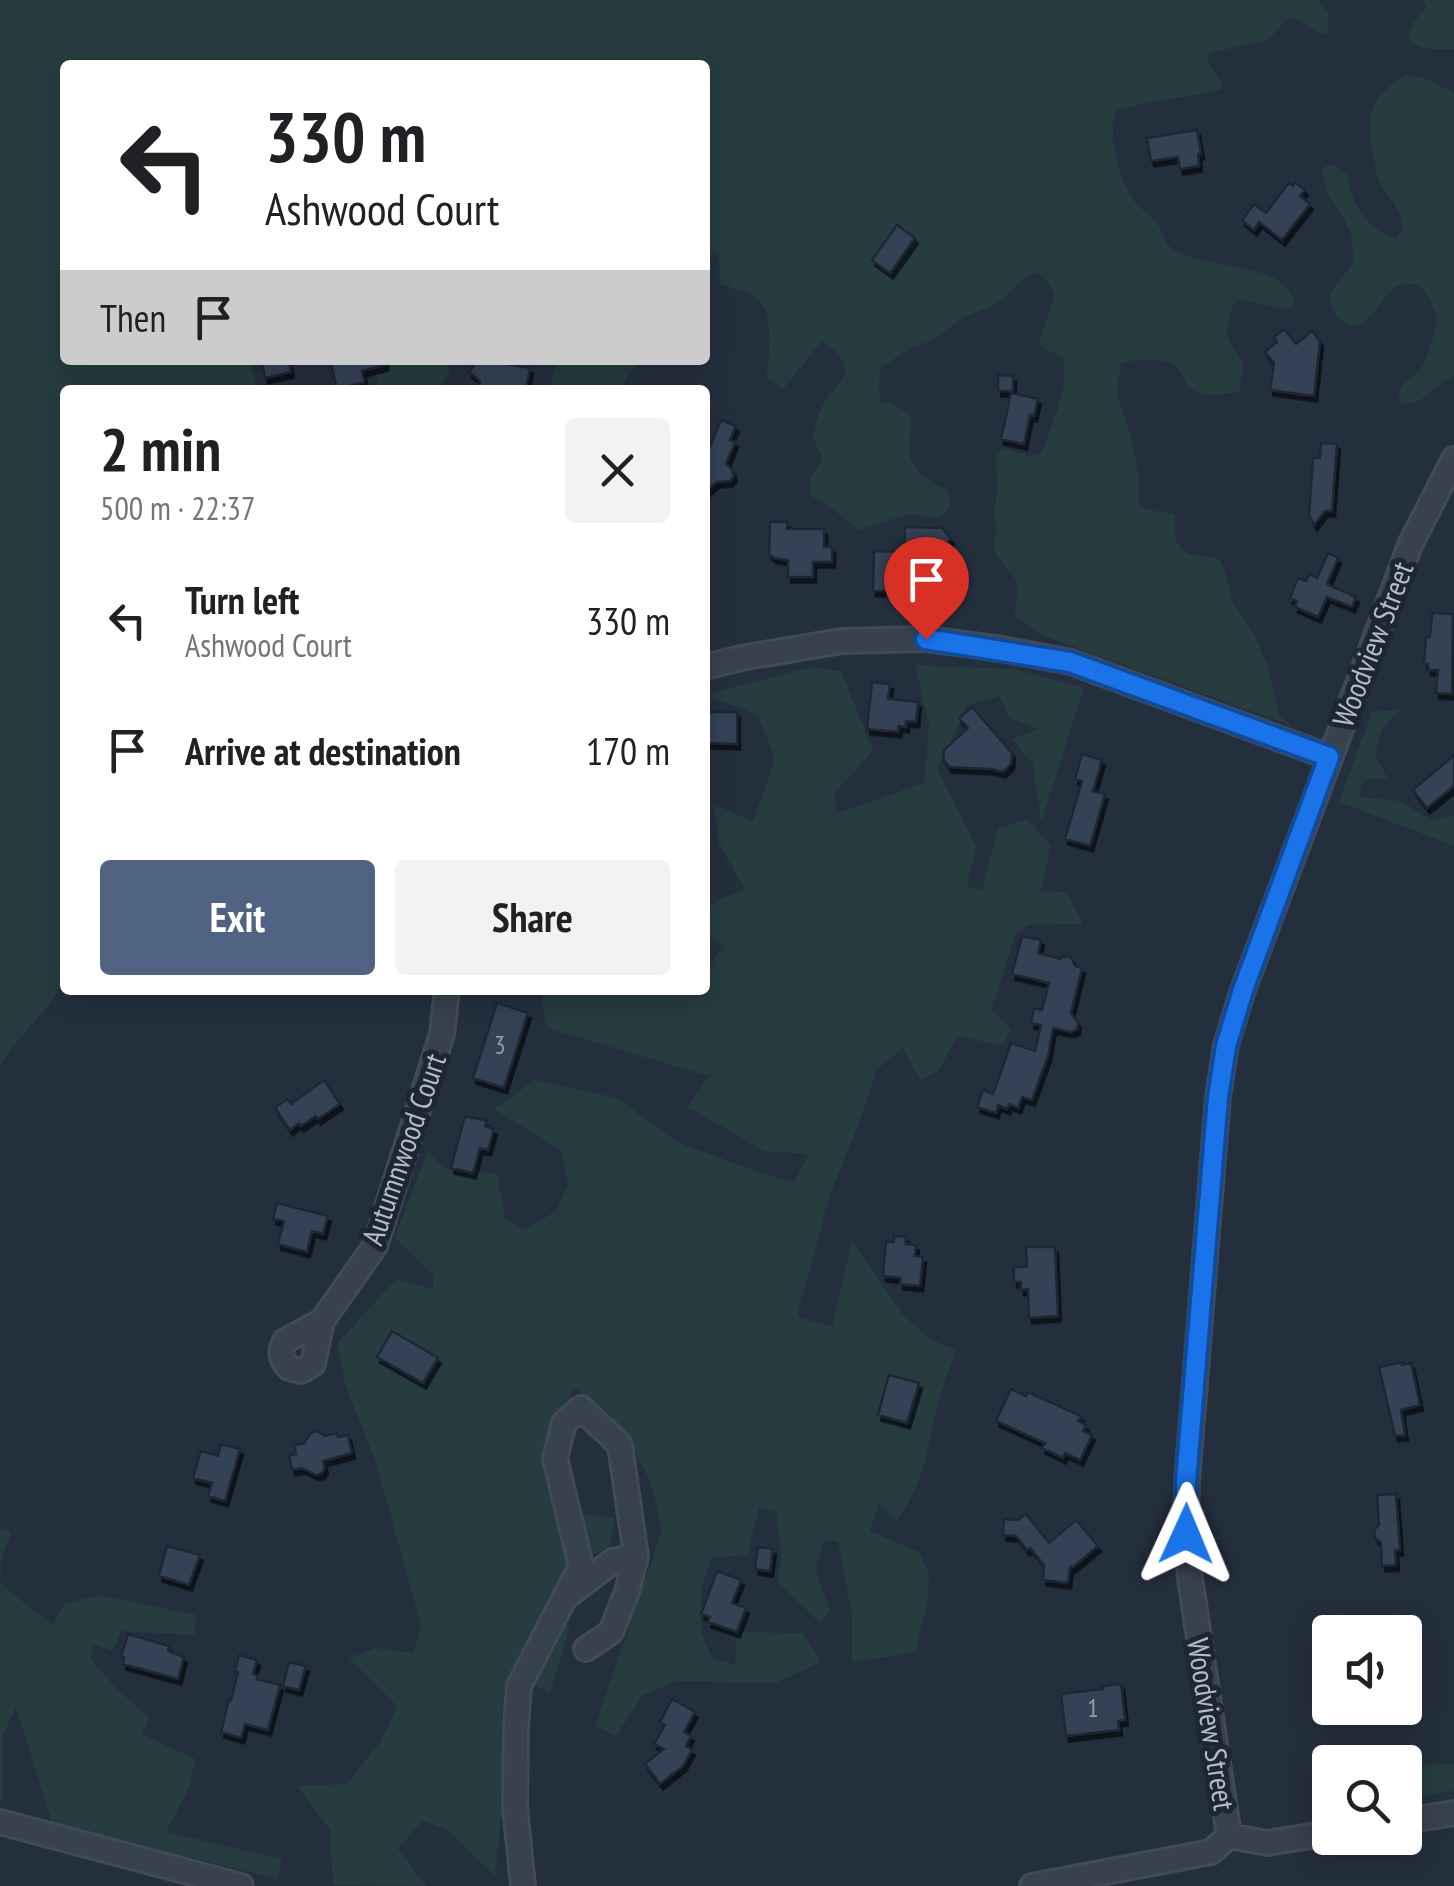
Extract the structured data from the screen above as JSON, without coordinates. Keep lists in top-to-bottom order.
{
  "streets": {
    "street": ["Woodview Street", "Autumnwood Court"]
  },
  "house_numbers": ["3", "1"],
  "page": {
    "turn": ["330 m", "Ashwood Court"],
    "then": "Then",
    "heading": ["2 min", "500 m · 22:37"],
    "list": [
      {
        "name": "Turn left",
        "note": "Ashwood Court",
        "value": "330 m"
      },
      {
        "name": "Arrive at destination",
        "value": "170 m"
      }
    ],
    "buttons": ["Exit", "Share"]
  }
}
